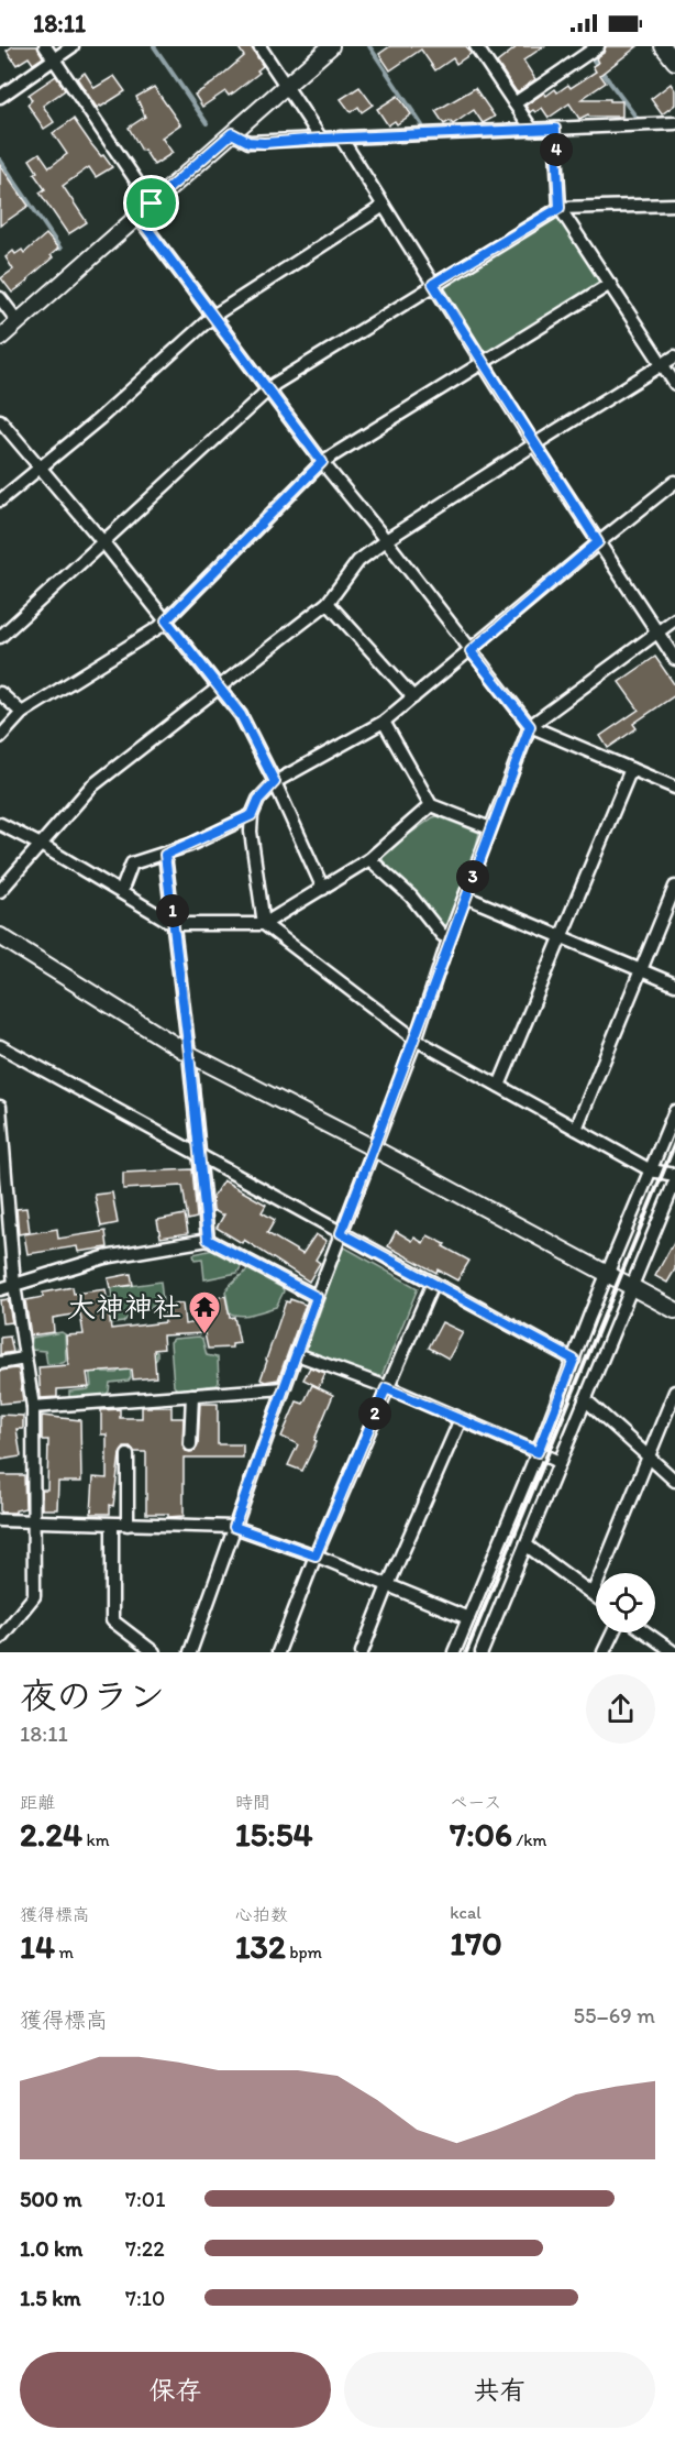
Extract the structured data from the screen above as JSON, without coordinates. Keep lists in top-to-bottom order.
{
  "places": {
    "temple": ["大神神社"]
  },
  "page": {
    "status": "18:11",
    "pins": [
      "4",
      "3",
      "1",
      "2"
    ],
    "heading": ["夜のラン", "18:11"],
    "stats": [
      ["距離", "2.24 km"],
      ["時間", "15:54"],
      ["ペース", "7:06 /km"],
      ["獲得標高", "14 m"],
      ["心拍数", "132 bpm"],
      ["kcal", "170"]
    ],
    "chart": ["獲得標高", "55–69 m"],
    "list": [
      {
        "name": "500 m",
        "note": "7:01"
      },
      {
        "name": "1.0 km",
        "note": "7:22"
      },
      {
        "name": "1.5 km",
        "note": "7:10"
      }
    ],
    "buttons": ["保存", "共有"]
  }
}
